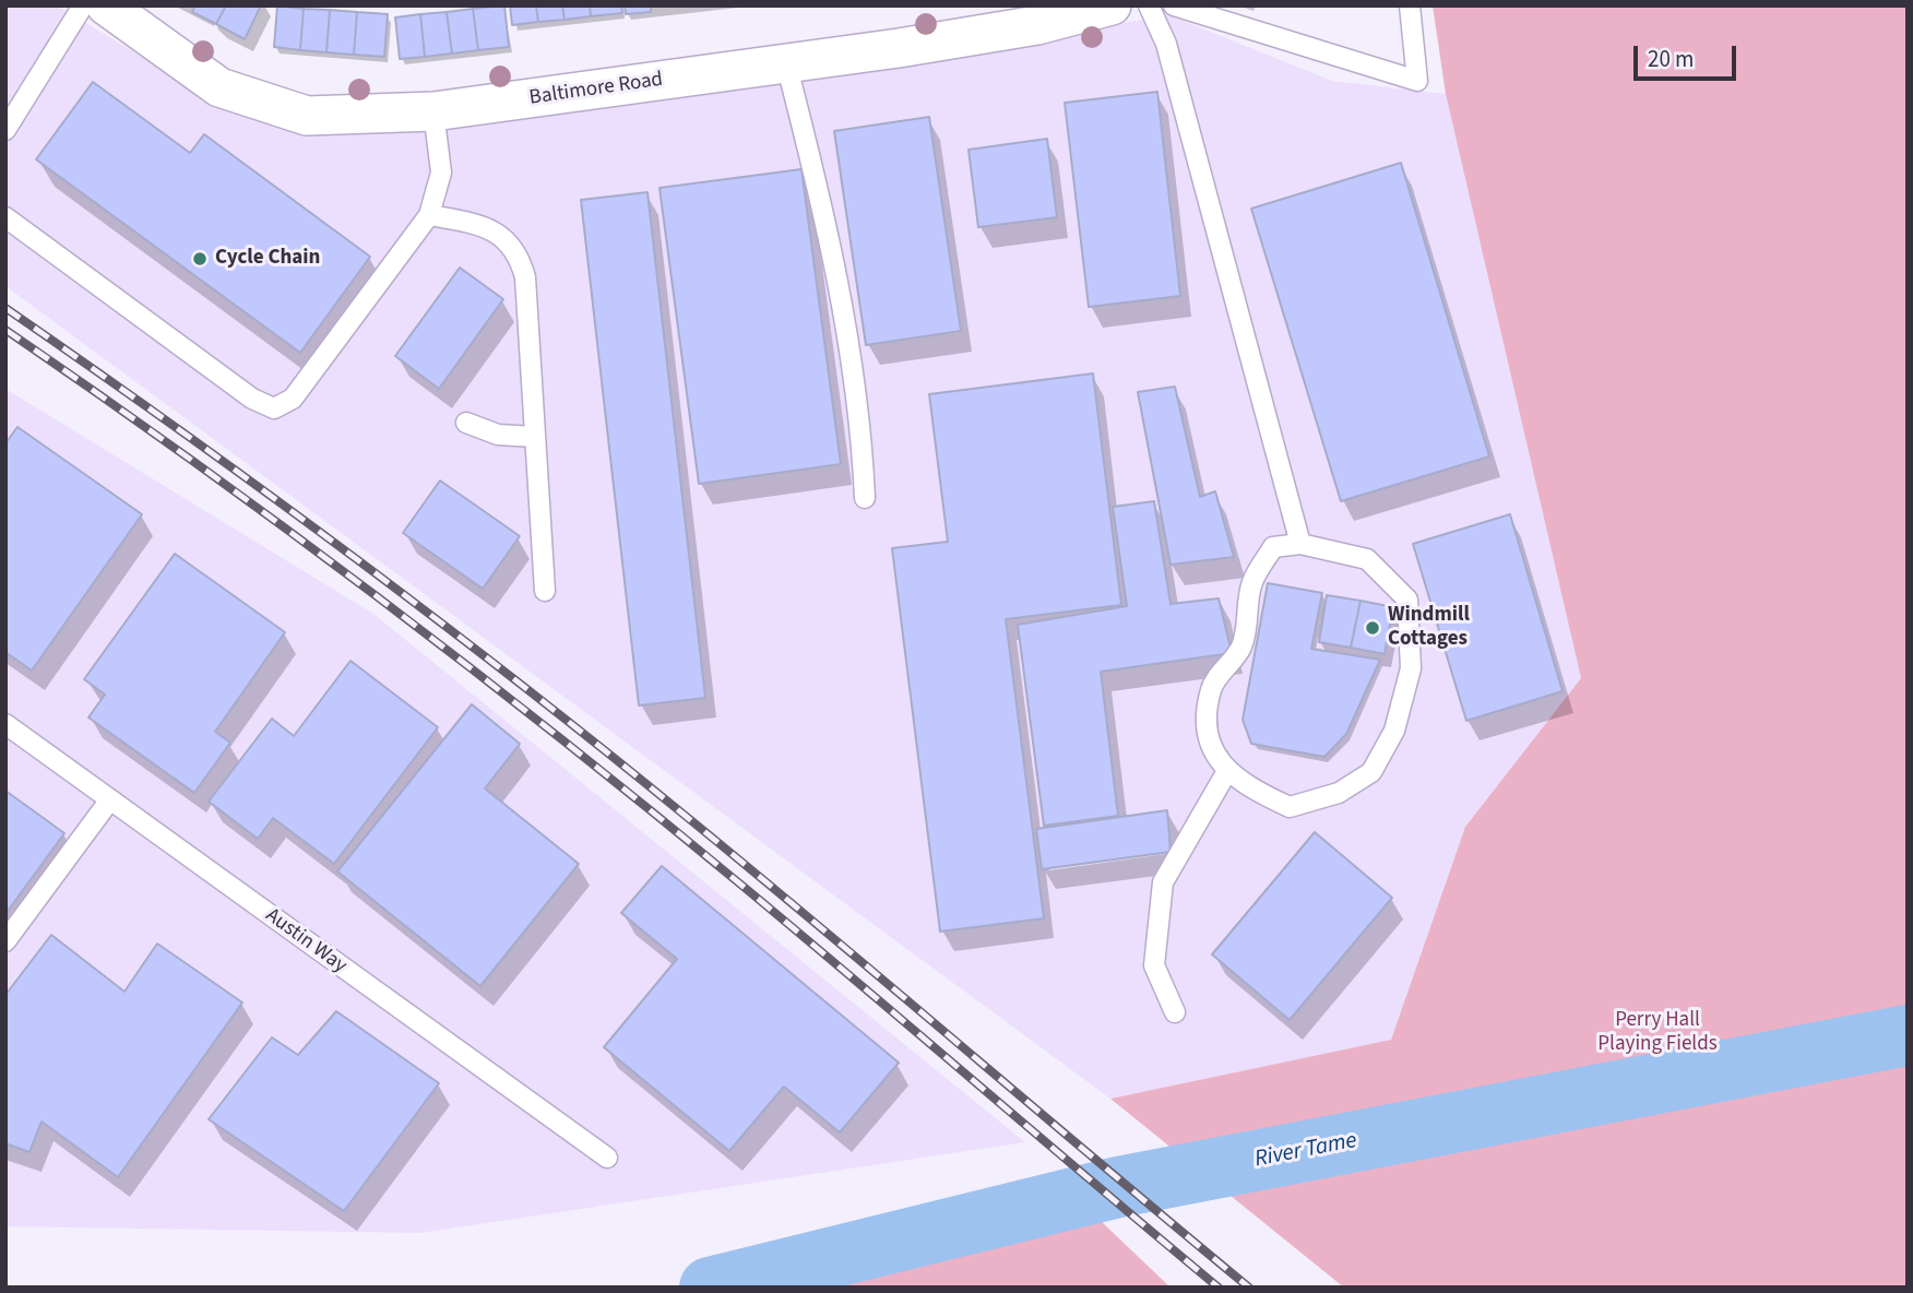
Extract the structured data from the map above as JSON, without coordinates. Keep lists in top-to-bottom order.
{
  "streets": {
    "street": ["Baltimore Road"],
    "lane": ["Austin Way"]
  },
  "water": ["River Tame"],
  "parks": ["Perry Hall Playing Fields"],
  "places": ["Cycle Chain", "Windmill Cottages"],
  "scale_bar": "20 m"
}
